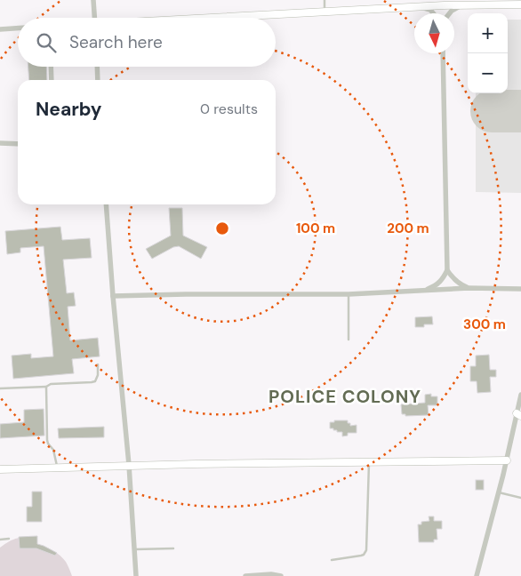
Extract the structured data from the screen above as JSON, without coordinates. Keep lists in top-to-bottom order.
{
  "districts": ["POLICE COLONY"],
  "north": "bottom",
  "page": {
    "map_buttons": ["+", "−"],
    "search": "Search here",
    "heading": ["Nearby", "0 results"]
  },
  "rings": ["100 m", "200 m", "300 m"]
}
